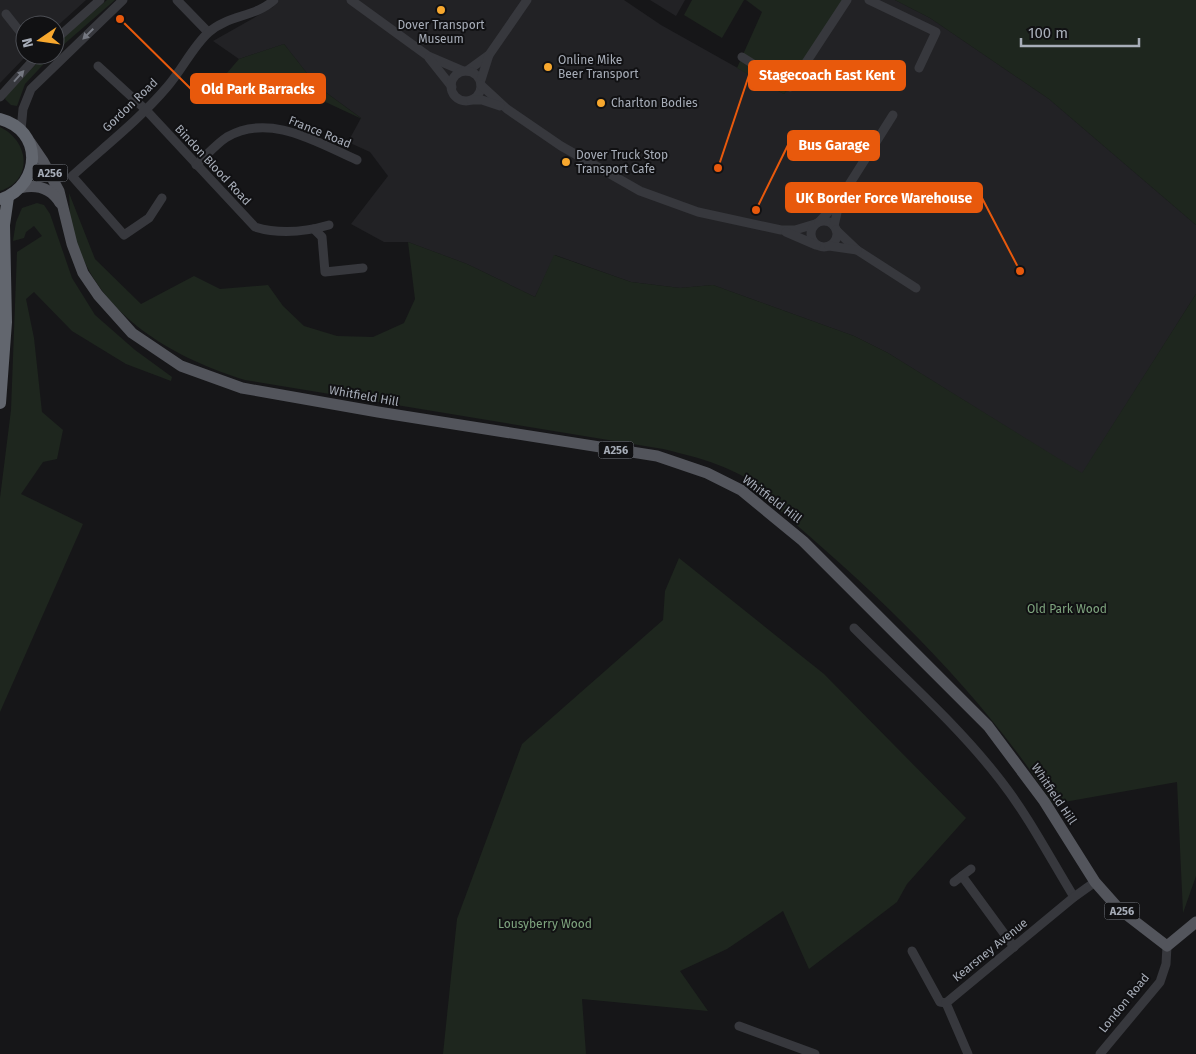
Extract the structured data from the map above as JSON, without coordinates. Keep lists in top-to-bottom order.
{
  "streets": {
    "main road": ["A256", "Whitfield Hill"],
    "street": [
      "Gordon Road",
      "France Road",
      "Bindon Blood Road",
      "Kearsney Avenue",
      "London Road"
    ]
  },
  "crossings": [
    ["Gordon Road", "Bindon Blood Road"],
    ["France Road", "Bindon Blood Road"],
    ["Whitfield Hill", "Kearsney Avenue"],
    ["Whitfield Hill", "London Road"]
  ],
  "parks": ["Old Park Wood", "Lousyberry Wood"],
  "places": [
    "Dover Transport Museum",
    "Old Park Barracks",
    "Online Mike Beer Transport",
    "Charlton Bodies",
    "Dover Truck Stop Transport Cafe",
    "Stagecoach East Kent",
    "Bus Garage",
    "UK Border Force Warehouse"
  ],
  "scale_bar": "100 m",
  "north": "left"
}
